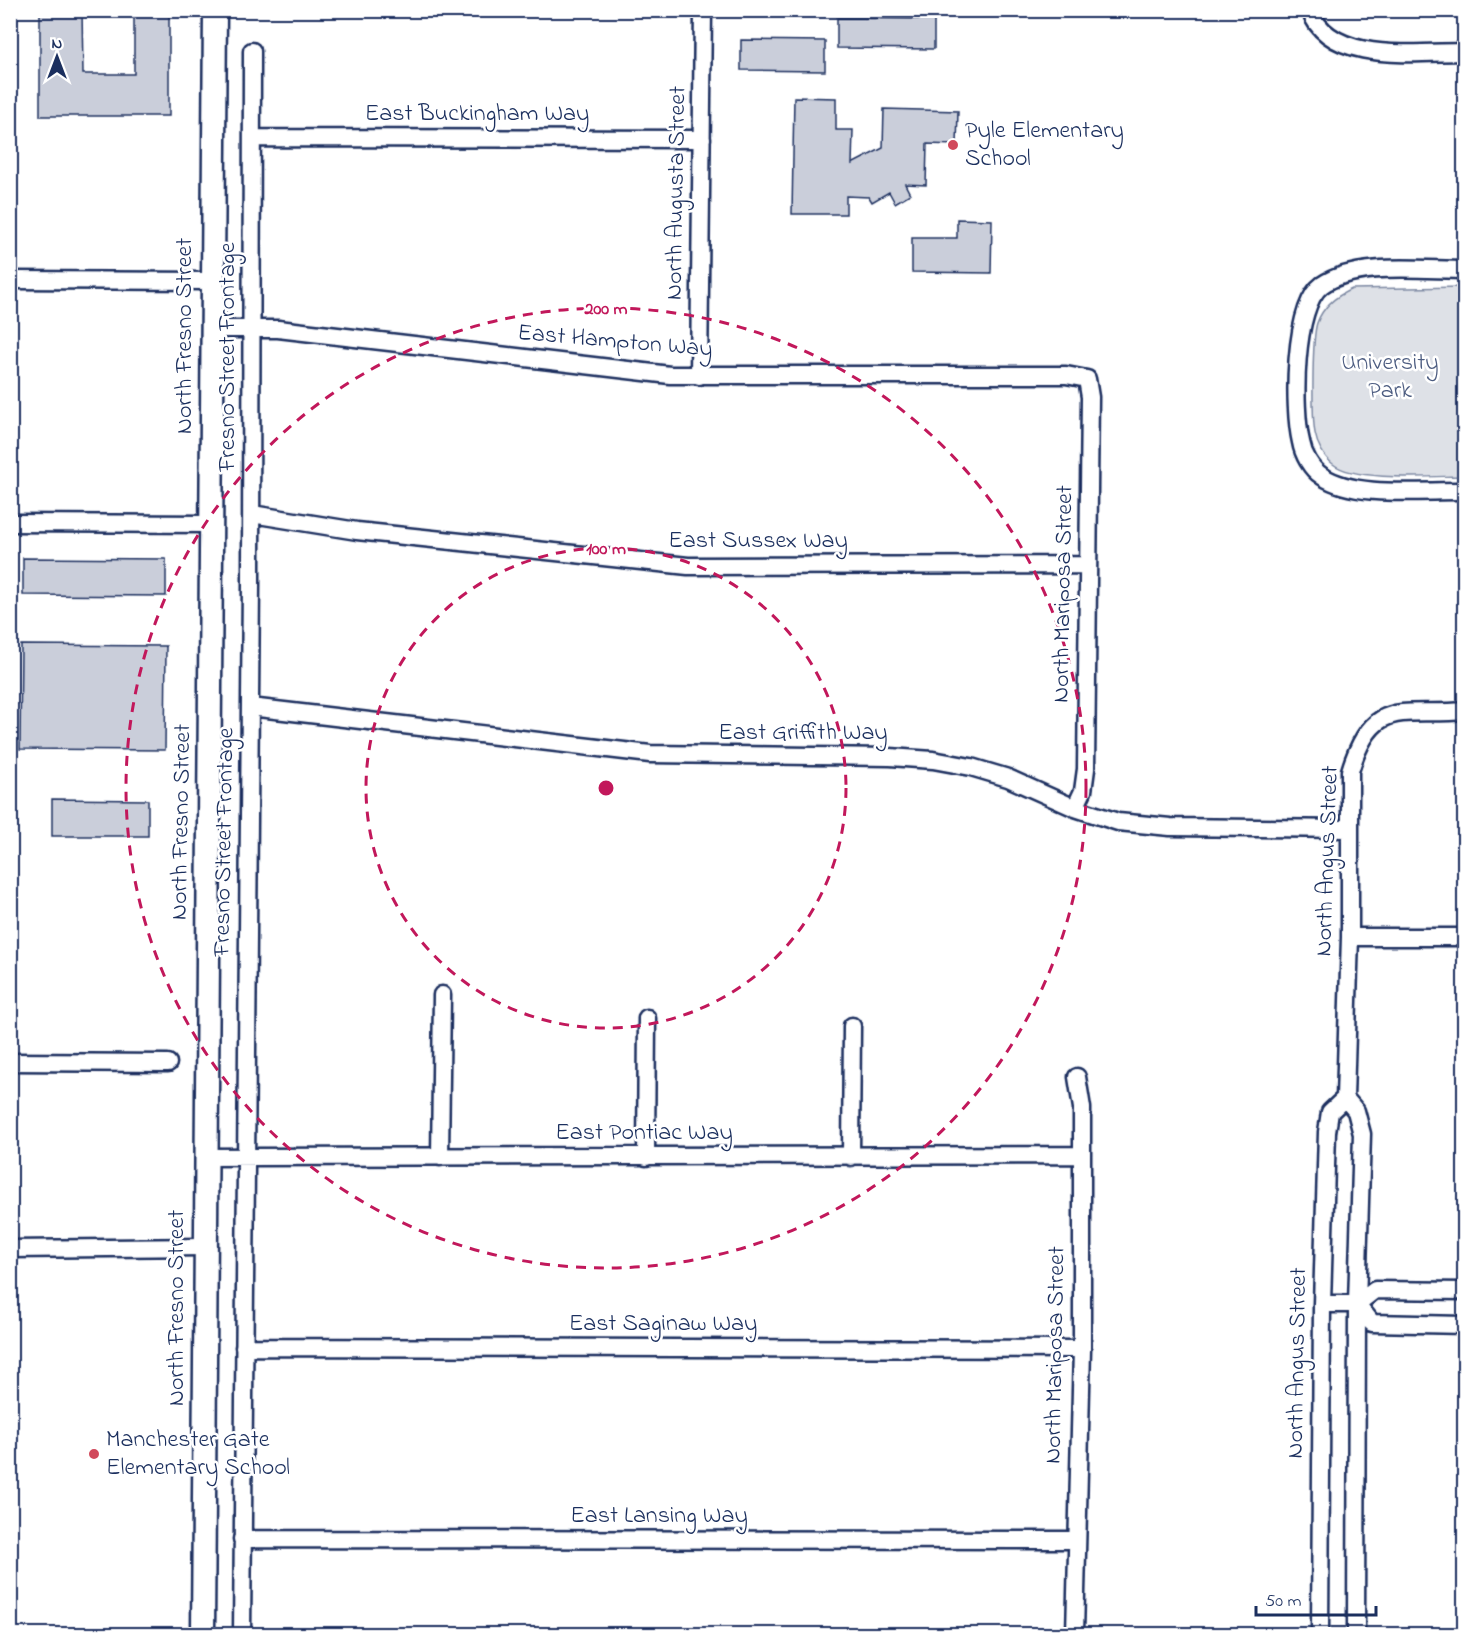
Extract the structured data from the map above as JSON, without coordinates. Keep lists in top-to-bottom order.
{
  "streets": {
    "main road": ["North Fresno Street"],
    "street": [
      "East Buckingham Way",
      "North Augusta Street",
      "East Hampton Way",
      "Fresno Street Frontage",
      "East Sussex Way",
      "North Mariposa Street",
      "East Griffith Way",
      "North Angus Street",
      "East Pontiac Way",
      "East Saginaw Way",
      "East Lansing Way"
    ]
  },
  "crossings": [
    ["East Buckingham Way", "North Augusta Street"],
    ["East Buckingham Way", "Fresno Street Frontage"],
    ["North Augusta Street", "East Hampton Way"],
    ["North Fresno Street", "East Hampton Way"],
    ["North Fresno Street", "East Pontiac Way"],
    ["East Hampton Way", "Fresno Street Frontage"],
    ["East Hampton Way", "North Mariposa Street"],
    ["Fresno Street Frontage", "East Sussex Way"],
    ["Fresno Street Frontage", "East Griffith Way"],
    ["Fresno Street Frontage", "East Pontiac Way"],
    ["Fresno Street Frontage", "East Saginaw Way"],
    ["Fresno Street Frontage", "East Lansing Way"],
    ["East Sussex Way", "North Mariposa Street"],
    ["North Mariposa Street", "East Griffith Way"],
    ["North Mariposa Street", "East Pontiac Way"],
    ["North Mariposa Street", "East Saginaw Way"],
    ["North Mariposa Street", "East Lansing Way"],
    ["East Griffith Way", "North Angus Street"]
  ],
  "parks": ["University Park"],
  "places": ["Pyle Elementary School", "Manchester Gate Elementary School"],
  "scale_bar": "50 m",
  "north": "top",
  "rings": ["200 m", "100 m"]
}
